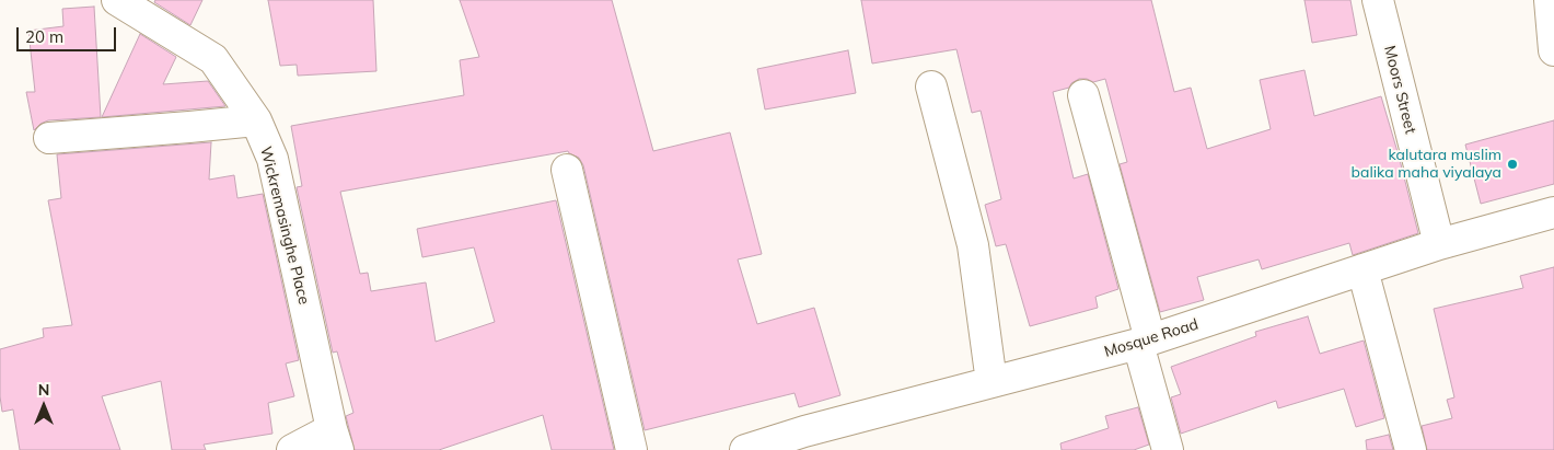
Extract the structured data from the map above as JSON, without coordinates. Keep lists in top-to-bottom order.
{
  "streets": {
    "street": ["Moors Street", "Wickremasinghe Place", "Mosque Road"]
  },
  "crossings": [
    ["Moors Street", "Mosque Road"]
  ],
  "places": ["kalutara muslim balika maha viyalaya"],
  "scale_bar": "20 m",
  "north": "top"
}
